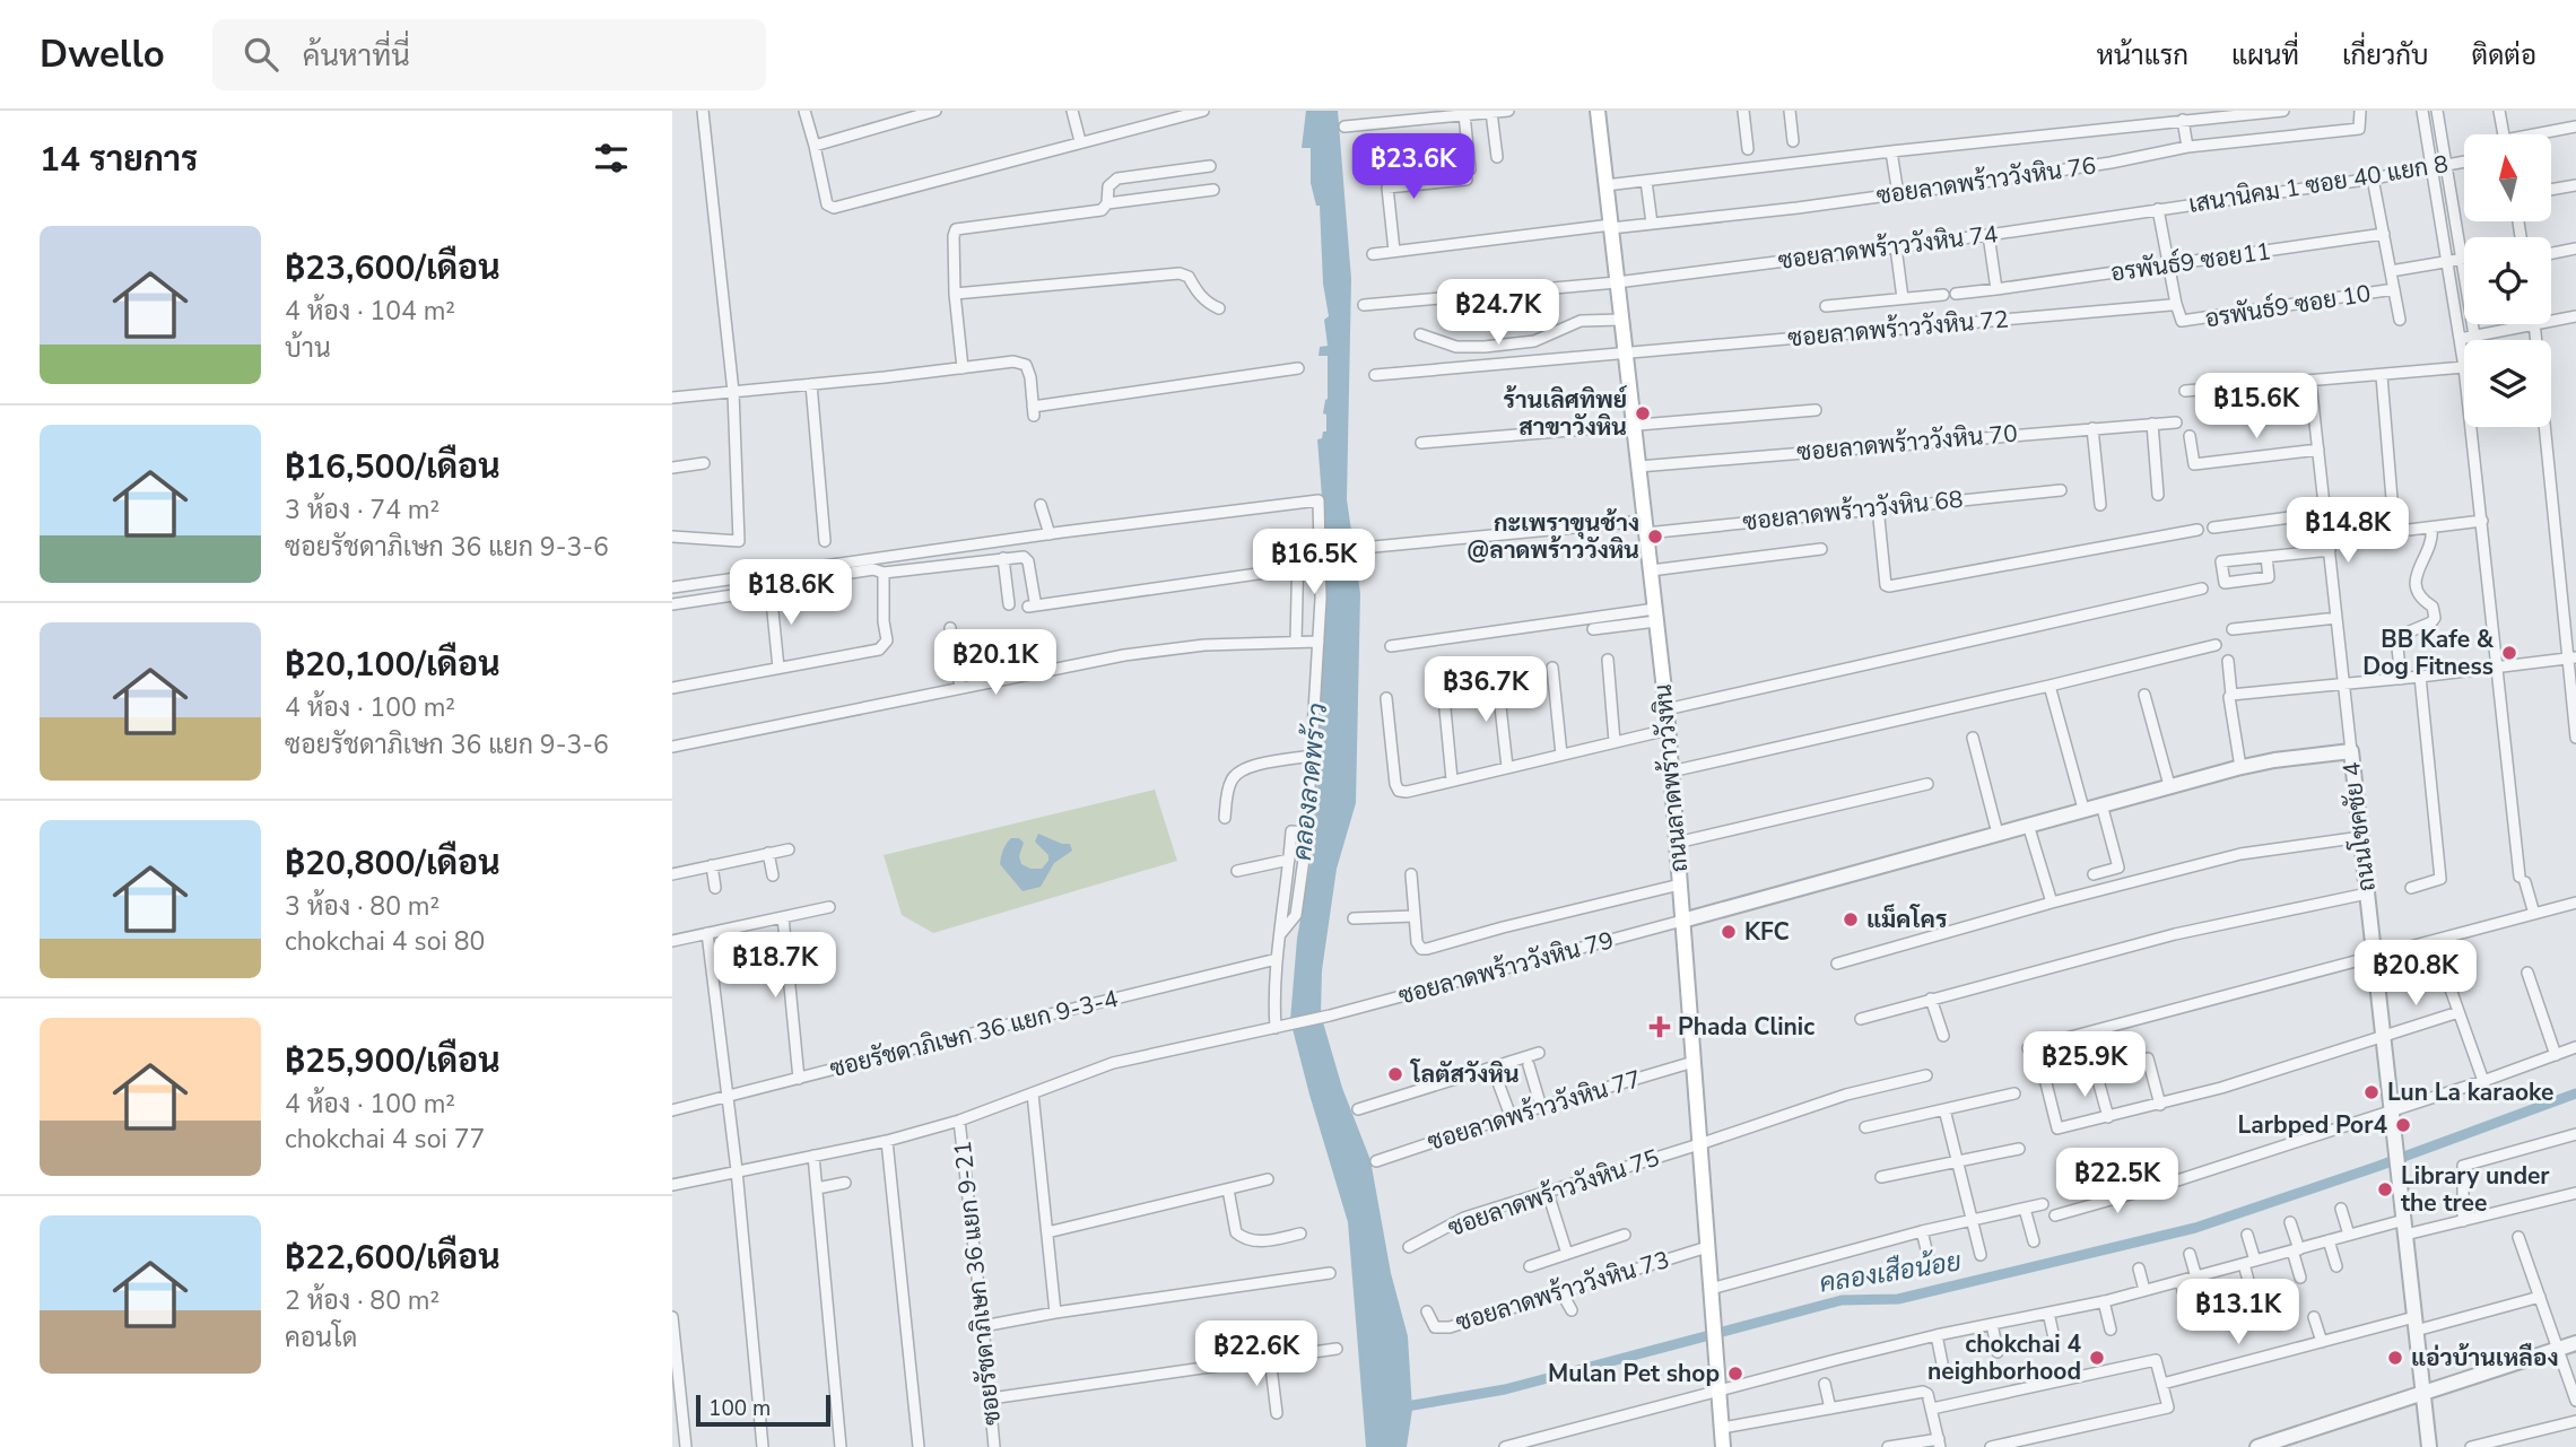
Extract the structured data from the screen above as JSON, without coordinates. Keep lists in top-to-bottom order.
{
  "streets": {
    "main road": ["ถนนลาดพร้าววังหิน"],
    "street": [
      "ซอยลาดพร้าววังหิน 76",
      "เสนานิคม 1 ซอย 40 แยก 8",
      "ซอยลาดพร้าววังหิน 74",
      "อรพันธ์9 ซอย11",
      "อรพันธ์9 ซอย 10",
      "ซอยลาดพร้าววังหิน 72",
      "ซอยลาดพร้าววังหิน 70",
      "ซอยลาดพร้าววังหิน 68",
      "ถนนโชคชัย 4",
      "ซอยลาดพร้าววังหิน 79",
      "ซอยรัชดาภิเษก 36 แยก 9-3-4",
      "ซอยลาดพร้าววังหิน 77",
      "ซอยลาดพร้าววังหิน 75",
      "ซอยรัชดาภิเษก 36 แยก 9-21",
      "ซอยลาดพร้าววังหิน 73"
    ]
  },
  "crossings": [
    ["ซอยลาดพร้าววังหิน 76", "ถนนลาดพร้าววังหิน"],
    ["เสนานิคม 1 ซอย 40 แยก 8", "ซอยลาดพร้าววังหิน 74"],
    ["เสนานิคม 1 ซอย 40 แยก 8", "อรพันธ์9 ซอย 10"],
    ["ซอยลาดพร้าววังหิน 74", "ถนนลาดพร้าววังหิน"],
    ["อรพันธ์9 ซอย11", "อรพันธ์9 ซอย 10"],
    ["ซอยลาดพร้าววังหิน 72", "ถนนลาดพร้าววังหิน"],
    ["ซอยลาดพร้าววังหิน 70", "ถนนลาดพร้าววังหิน"],
    ["ซอยลาดพร้าววังหิน 68", "ถนนลาดพร้าววังหิน"],
    ["ถนนลาดพร้าววังหิน", "ถนนโชคชัย 4"],
    ["ถนนลาดพร้าววังหิน", "ซอยลาดพร้าววังหิน 79"],
    ["ถนนลาดพร้าววังหิน", "ซอยลาดพร้าววังหิน 77"],
    ["ถนนลาดพร้าววังหิน", "ซอยลาดพร้าววังหิน 75"],
    ["ถนนลาดพร้าววังหิน", "ซอยลาดพร้าววังหิน 73"],
    ["ถนนโชคชัย 4", "ซอยลาดพร้าววังหิน 79"],
    ["ซอยลาดพร้าววังหิน 79", "ซอยรัชดาภิเษก 36 แยก 9-21"]
  ],
  "water": ["คลองลาดพร้าว", "คลองเสือน้อย"],
  "places": {
    "other": [
      "ร้านเลิศทิพย์ สาขาวังหิน",
      "กะเพราขุนช้าง @ลาดพร้าววังหิน",
      "BB Kafe & Dog Fitness",
      "แม็คโคร",
      "KFC",
      "โลตัสวังหิน",
      "Lun La karaoke",
      "Larbped Por4",
      "Library under the tree",
      "chokchai 4 neighborhood",
      "แอ่วบ้านเหลือง",
      "Mulan Pet shop"
    ],
    "health": ["Phada Clinic"]
  },
  "scale_bar": "100 m",
  "north": "top",
  "page": {
    "header": "Dwello",
    "search": "ค้นหาที่นี่",
    "nav": [
      "หน้าแรก",
      "แผนที่",
      "เกี่ยวกับ",
      "ติดต่อ"
    ],
    "heading": "14 รายการ",
    "price": [
      "฿23.6K",
      "฿24.7K",
      "฿15.6K",
      "฿14.8K",
      "฿16.5K",
      "฿18.6K",
      "฿20.1K",
      "฿36.7K",
      "฿18.7K",
      "฿20.8K",
      "฿25.9K",
      "฿22.5K",
      "฿13.1K",
      "฿22.6K"
    ],
    "list": [
      {
        "name": "฿23,600/เดือน",
        "note": "4 ห้อง · 104 m² · บ้าน"
      },
      {
        "name": "฿16,500/เดือน",
        "note": "3 ห้อง · 74 m² · ซอยรัชดาภิเษก 36 แยก 9-3-6"
      },
      {
        "name": "฿20,100/เดือน",
        "note": "4 ห้อง · 100 m² · ซอยรัชดาภิเษก 36 แยก 9-3-6"
      },
      {
        "name": "฿20,800/เดือน",
        "note": "3 ห้อง · 80 m² · chokchai 4 soi 80"
      },
      {
        "name": "฿25,900/เดือน",
        "note": "4 ห้อง · 100 m² · chokchai 4 soi 77"
      },
      {
        "name": "฿22,600/เดือน",
        "note": "2 ห้อง · 80 m² · คอนโด"
      }
    ],
    "scale": "100 m"
  }
}
